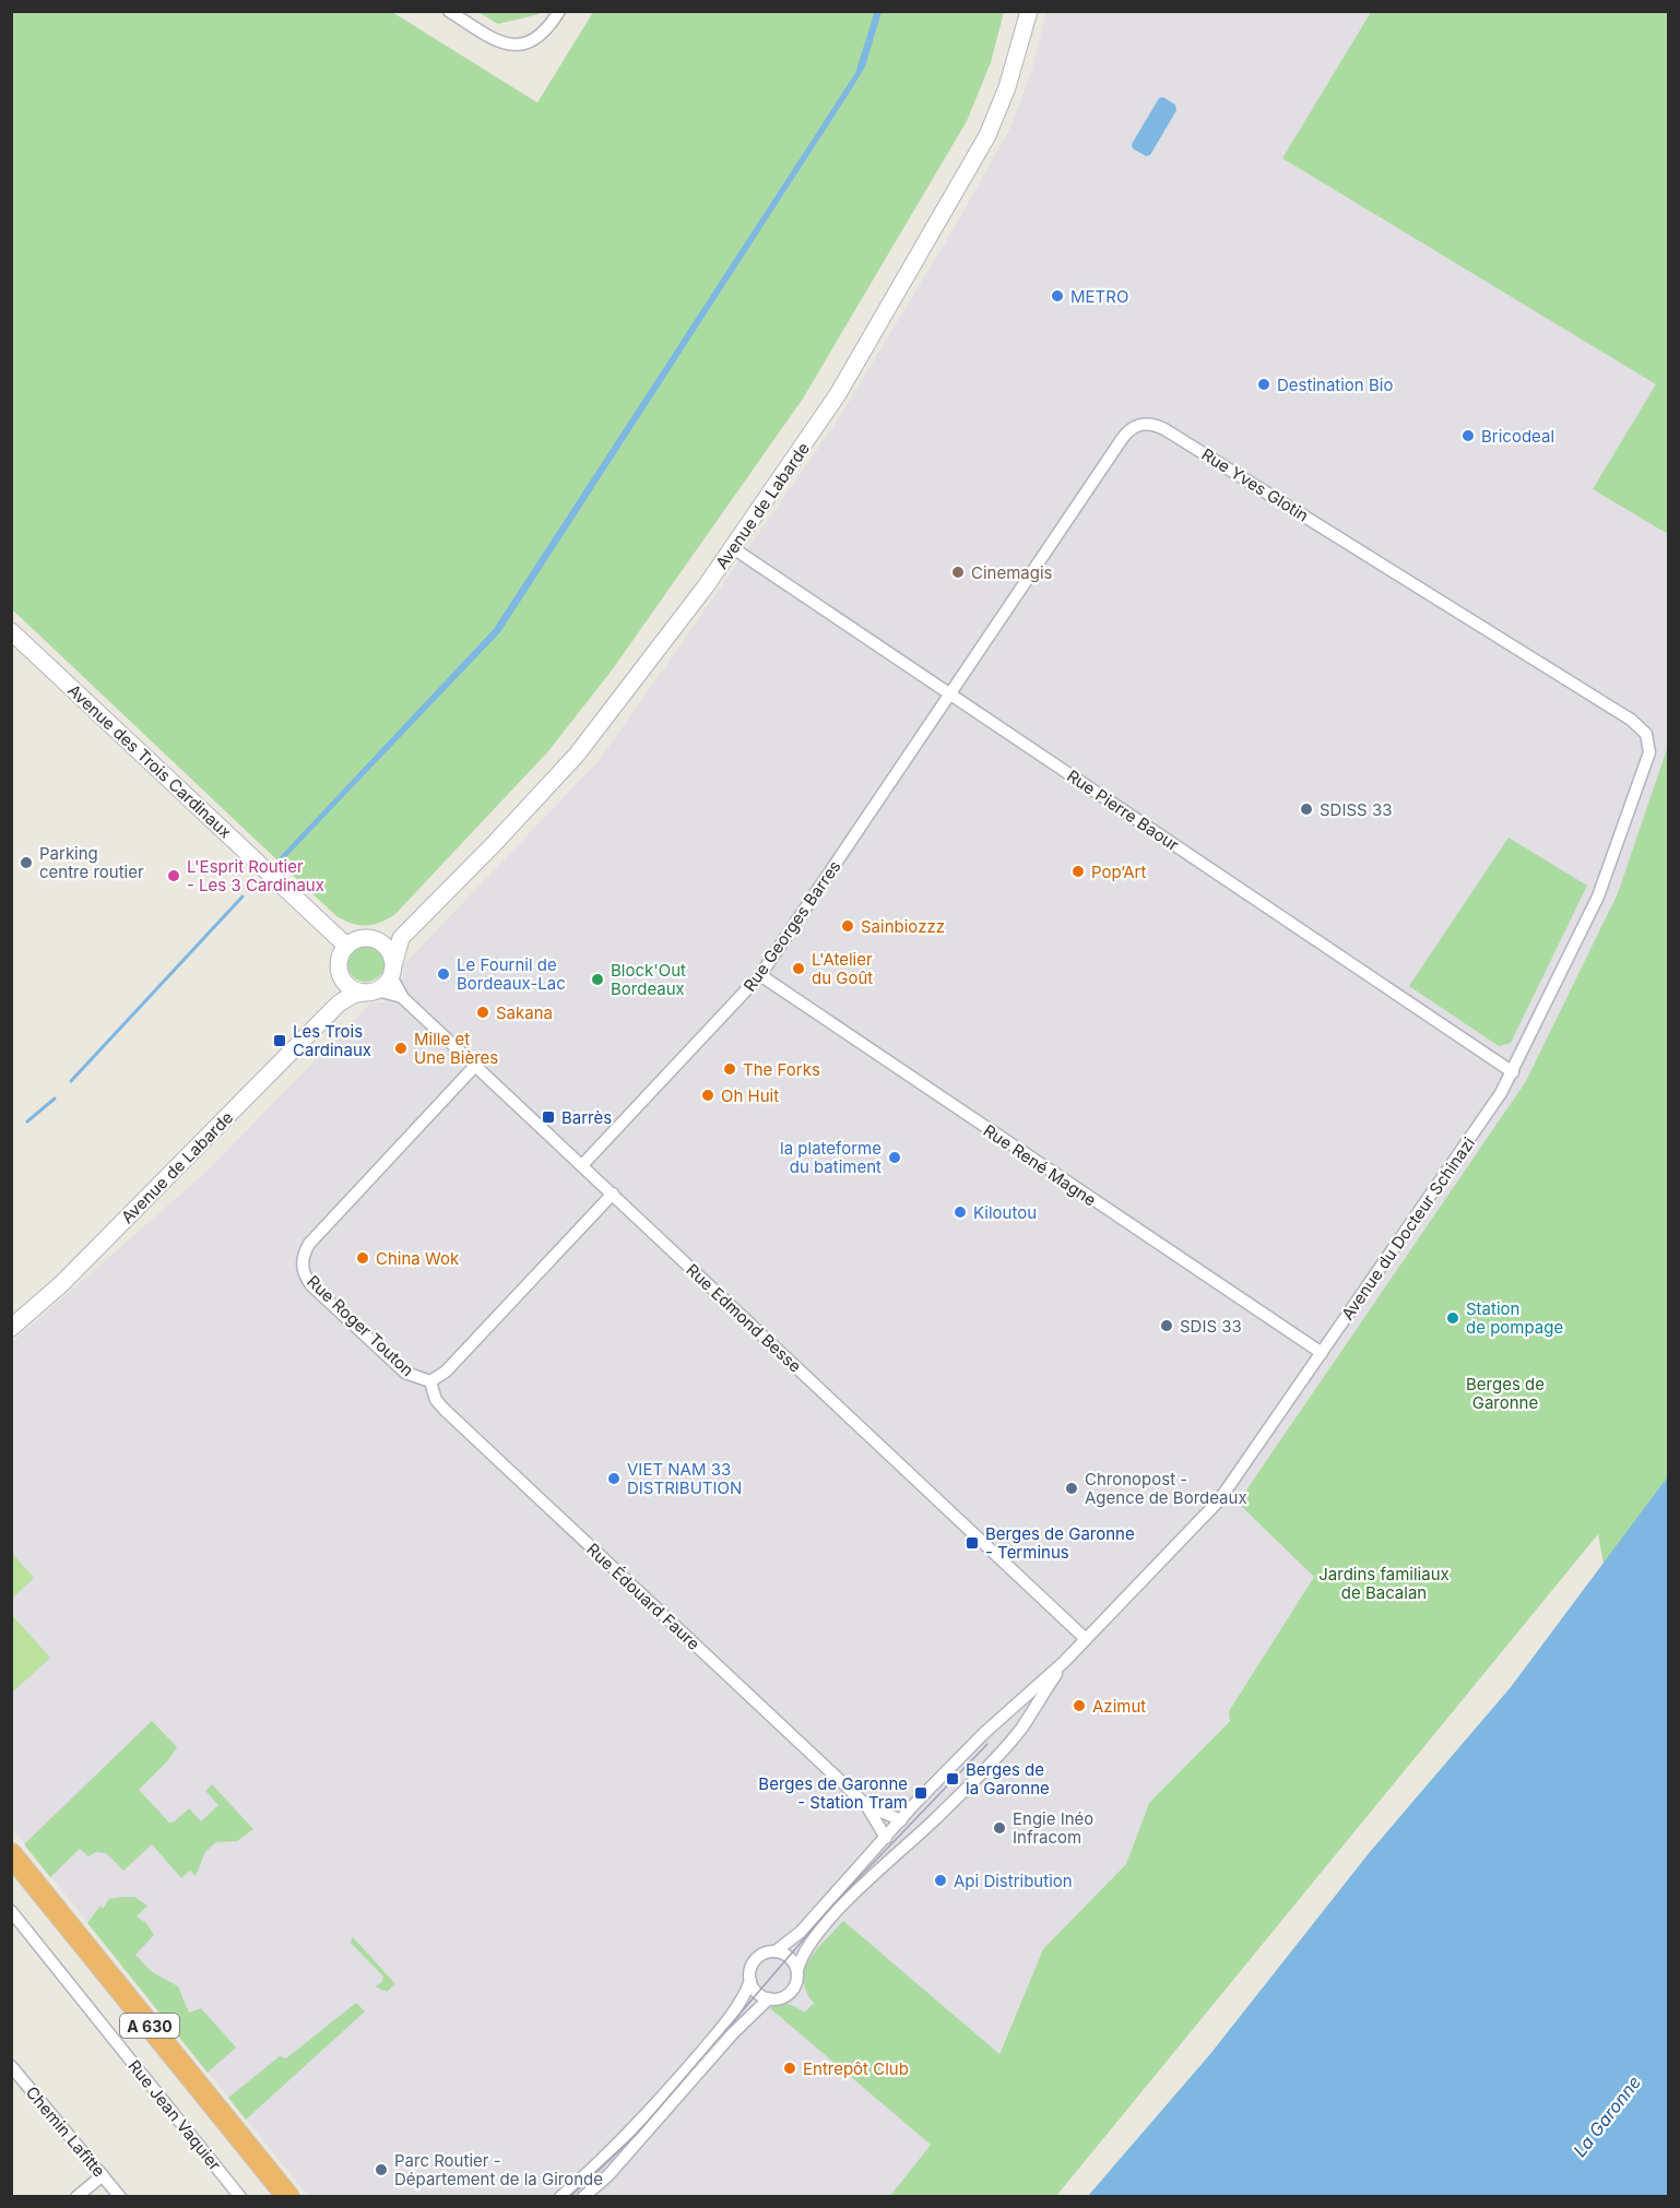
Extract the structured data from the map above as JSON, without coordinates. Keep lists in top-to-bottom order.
{
  "streets": {
    "highway": ["A 630"],
    "main road": ["Avenue de Labarde", "Avenue des Trois Cardinaux"],
    "street": [
      "Rue Yves Glotin",
      "Rue Pierre Baour",
      "Rue Georges Barres",
      "Rue René Magne",
      "Avenue du Docteur Schinazi",
      "Rue Edmond Besse",
      "Rue Roger Touton",
      "Rue Édouard Faure",
      "Rue Jean Vaquier",
      "Chemin Lafitte"
    ]
  },
  "crossings": [
    ["Rue Yves Glotin", "Rue Pierre Baour"],
    ["Rue Yves Glotin", "Rue Georges Barres"],
    ["Rue Yves Glotin", "Avenue du Docteur Schinazi"],
    ["Avenue de Labarde", "Avenue des Trois Cardinaux"],
    ["Avenue de Labarde", "Rue Pierre Baour"],
    ["Avenue de Labarde", "Rue Edmond Besse"],
    ["Avenue des Trois Cardinaux", "Rue Edmond Besse"],
    ["Rue Pierre Baour", "Rue Georges Barres"],
    ["Rue Pierre Baour", "Avenue du Docteur Schinazi"],
    ["Rue Georges Barres", "Rue René Magne"],
    ["Rue Georges Barres", "Rue Edmond Besse"],
    ["Rue René Magne", "Avenue du Docteur Schinazi"],
    ["Avenue du Docteur Schinazi", "Rue Edmond Besse"],
    ["Avenue du Docteur Schinazi", "Rue Édouard Faure"],
    ["Rue Edmond Besse", "Rue Roger Touton"],
    ["Rue Roger Touton", "Rue Édouard Faure"]
  ],
  "water": ["La Garonne"],
  "parks": ["Berges de Garonne", "Jardins familiaux de Bacalan"],
  "places": {
    "other": [
      "METRO",
      "Destination Bio",
      "Bricodeal",
      "Cinemagis",
      "SDISS 33",
      "Parking centre routier",
      "Pop’Art",
      "L'Esprit Routier - Les 3 Cardinaux",
      "Sainbiozzz",
      "L'Atelier du Goût",
      "Le Fournil de Bordeaux-Lac",
      "Block'Out Bordeaux",
      "Sakana",
      "Mille et Une Bières",
      "The Forks",
      "Oh Huit",
      "la plateforme du batiment",
      "Kiloutou",
      "China Wok",
      "Station de pompage",
      "SDIS 33",
      "VIET NAM 33 DISTRIBUTION",
      "Chronopost - Agence de Bordeaux",
      "Azimut",
      "Engie Inéo Infracom",
      "Api Distribution",
      "Entrepôt Club",
      "Parc Routier - Département de la Gironde"
    ],
    "transit": [
      "Les Trois Cardinaux",
      "Barrès",
      "Berges de Garonne - Terminus",
      "Berges de la Garonne",
      "Berges de Garonne - Station Tram"
    ]
  }
}
